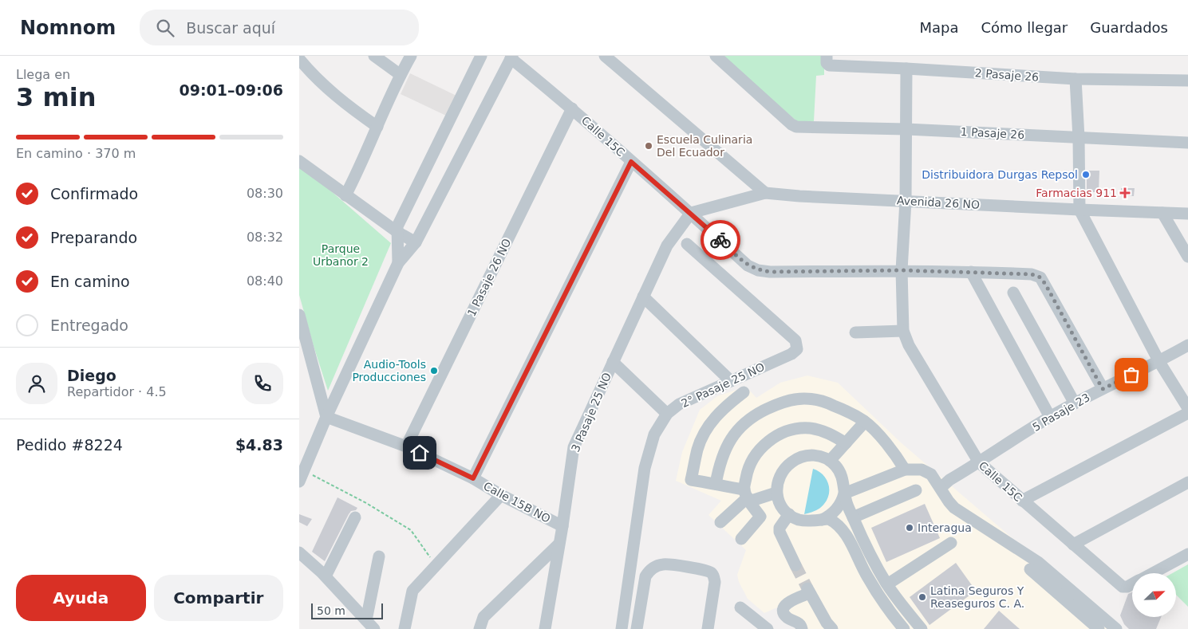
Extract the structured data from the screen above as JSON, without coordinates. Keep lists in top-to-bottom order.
{
  "streets": {
    "street": [
      "2 Pasaje 26",
      "1 Pasaje 26",
      "Calle 15C",
      "Avenida 26 NO",
      "1 Pasaje 26 NO",
      "2° Pasaje 25 NO",
      "3 Pasaje 25 NO",
      "5 Pasaje 23",
      "Calle 15B NO"
    ]
  },
  "crossings": [
    ["2 Pasaje 26", "Calle 15C"],
    ["1 Pasaje 26", "Calle 15C"],
    ["Calle 15C", "Avenida 26 NO"],
    ["Calle 15C", "1 Pasaje 26 NO"],
    ["Calle 15C", "3 Pasaje 25 NO"],
    ["Calle 15C", "5 Pasaje 23"],
    ["Avenida 26 NO", "3 Pasaje 25 NO"],
    ["1 Pasaje 26 NO", "Calle 15B NO"],
    ["3 Pasaje 25 NO", "Calle 15B NO"]
  ],
  "parks": ["Parque Urbanor 2"],
  "places": {
    "other": [
      "Escuela Culinaria Del Ecuador",
      "Distribuidora Durgas Repsol",
      "Audio-Tools Producciones",
      "Interagua",
      "Latina Seguros Y Reaseguros C. A."
    ],
    "health": ["Farmacias 911"]
  },
  "scale_bar": "50 m",
  "north": "top right",
  "page": {
    "header": "Nomnom",
    "search": "Buscar aquí",
    "nav": ["Mapa", "Cómo llegar", "Guardados"],
    "heading": ["3 min", "Llega en", "09:01–09:06"],
    "panel": [
      "Diego",
      "Repartidor · 4.5",
      "Pedido #8224",
      "$4.83"
    ],
    "bar": "En camino · 370 m",
    "list": [
      ["Confirmado", "08:30"],
      ["Preparando", "08:32"],
      ["En camino", "08:40"],
      "Entregado"
    ],
    "buttons": ["Ayuda", "Compartir"],
    "scale": "50 m"
  }
}
